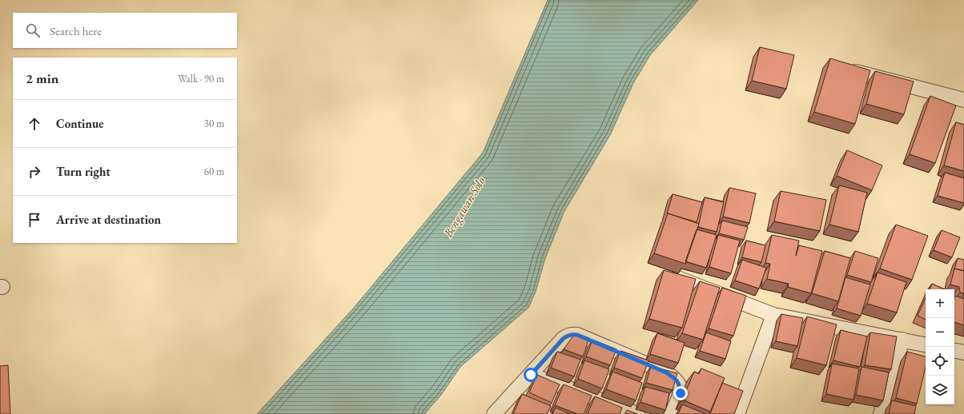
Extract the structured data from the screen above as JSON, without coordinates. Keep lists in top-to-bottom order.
{
  "water": ["Bengawan Solo"],
  "page": {
    "search": "Search here",
    "heading": ["2 min", "Walk · 90 m"],
    "list": [
      ["Continue", "30 m"],
      ["Turn right", "60 m"],
      "Arrive at destination"
    ],
    "map_buttons": ["+", "−"]
  }
}
